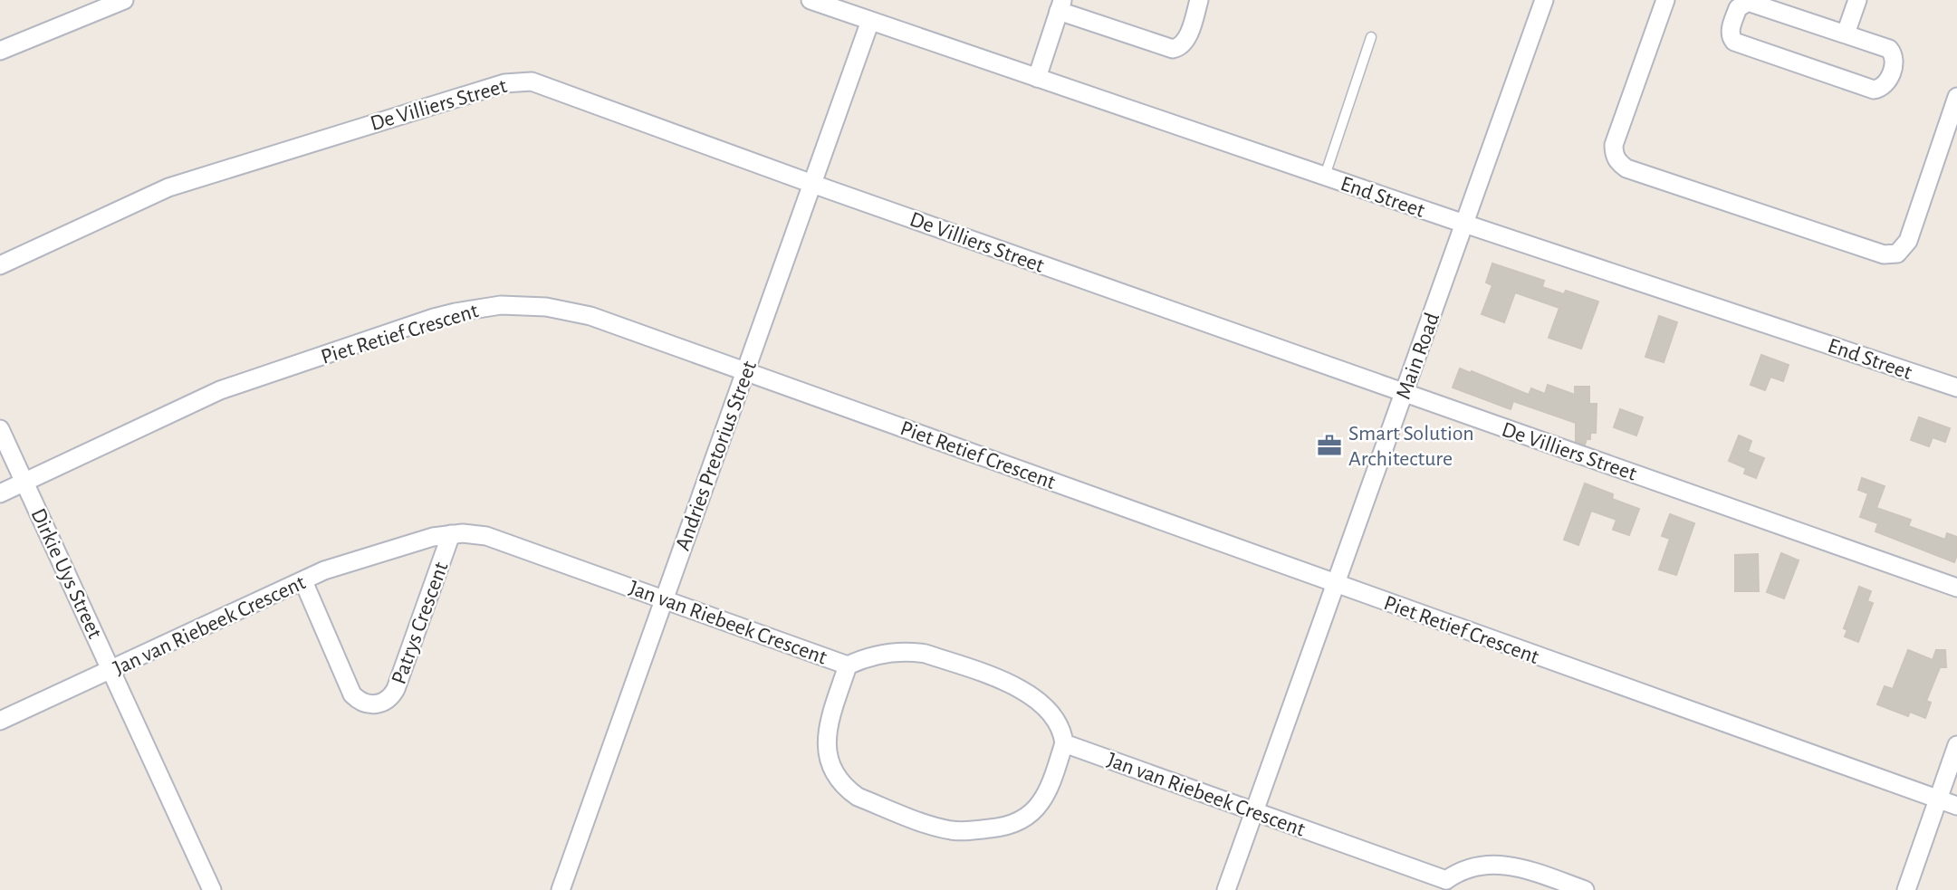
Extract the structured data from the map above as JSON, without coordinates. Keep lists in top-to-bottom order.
{
  "streets": {
    "street": [
      "De Villiers Street",
      "End Street",
      "Piet Retief Crescent",
      "Main Road",
      "Andries Pretorius Street",
      "Dirkie Uys Street",
      "Jan van Riebeek Crescent",
      "Patrys Crescent"
    ]
  },
  "crossings": [
    ["De Villiers Street", "Main Road"],
    ["De Villiers Street", "Andries Pretorius Street"],
    ["End Street", "Main Road"],
    ["End Street", "Andries Pretorius Street"],
    ["Piet Retief Crescent", "Main Road"],
    ["Piet Retief Crescent", "Andries Pretorius Street"],
    ["Piet Retief Crescent", "Dirkie Uys Street"],
    ["Main Road", "Jan van Riebeek Crescent"],
    ["Andries Pretorius Street", "Jan van Riebeek Crescent"],
    ["Dirkie Uys Street", "Jan van Riebeek Crescent"],
    ["Jan van Riebeek Crescent", "Patrys Crescent"]
  ],
  "places": {
    "office": ["Smart Solution Architecture"]
  }
}
